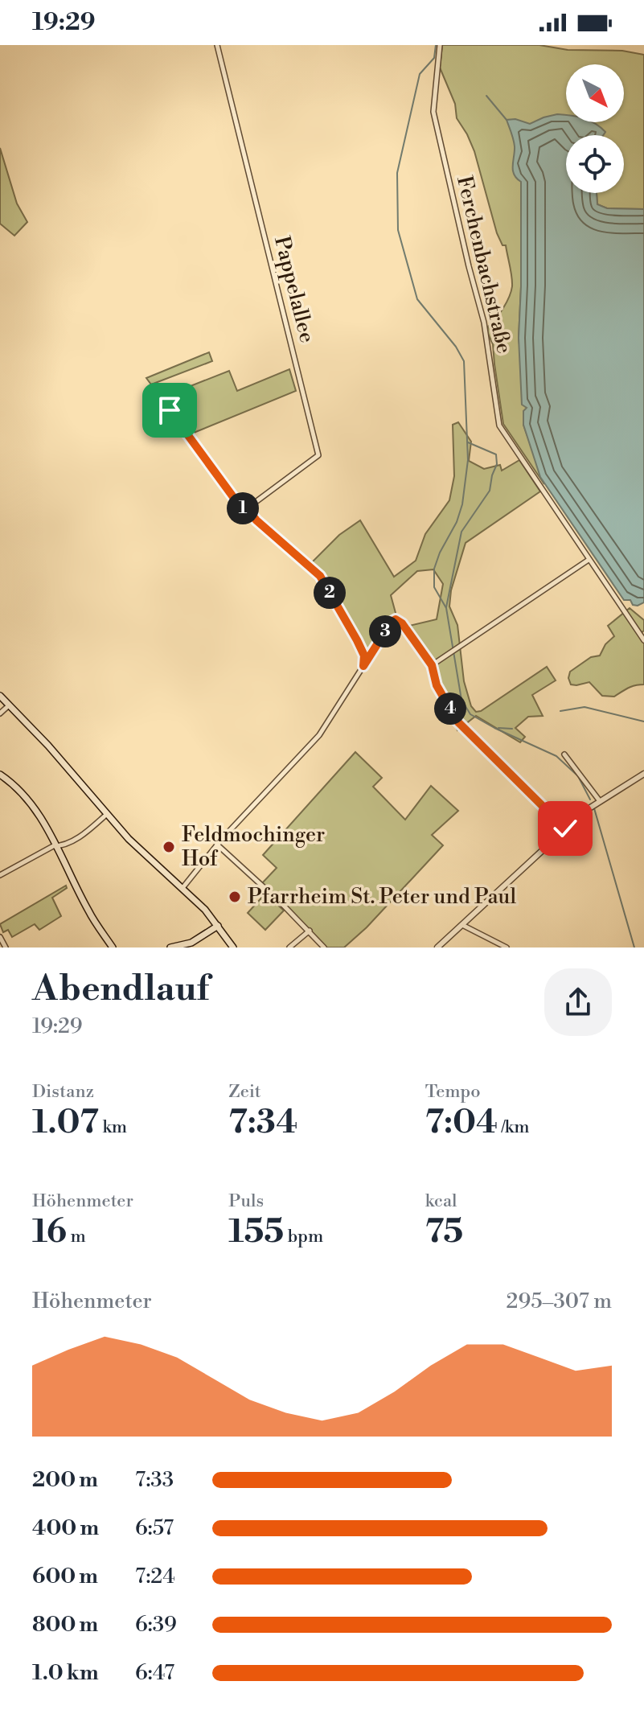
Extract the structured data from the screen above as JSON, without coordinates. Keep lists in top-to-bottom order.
{
  "streets": {
    "street": ["Ferchenbachstraße", "Pappelallee"]
  },
  "places": ["Feldmochinger Hof", "Pfarrheim St. Peter und Paul"],
  "north": "bottom right",
  "page": {
    "status": "19:29",
    "pins": [
      "1",
      "2",
      "3",
      "4"
    ],
    "heading": ["Abendlauf", "19:29"],
    "stats": [
      ["Distanz", "1.07 km"],
      ["Zeit", "7:34"],
      ["Tempo", "7:04 /km"],
      ["Höhenmeter", "16 m"],
      ["Puls", "155 bpm"],
      ["kcal", "75"]
    ],
    "chart": ["Höhenmeter", "295–307 m"],
    "list": [
      {
        "name": "200 m",
        "note": "7:33"
      },
      {
        "name": "400 m",
        "note": "6:57"
      },
      {
        "name": "600 m",
        "note": "7:24"
      },
      {
        "name": "800 m",
        "note": "6:39"
      },
      {
        "name": "1.0 km",
        "note": "6:47"
      }
    ]
  }
}
